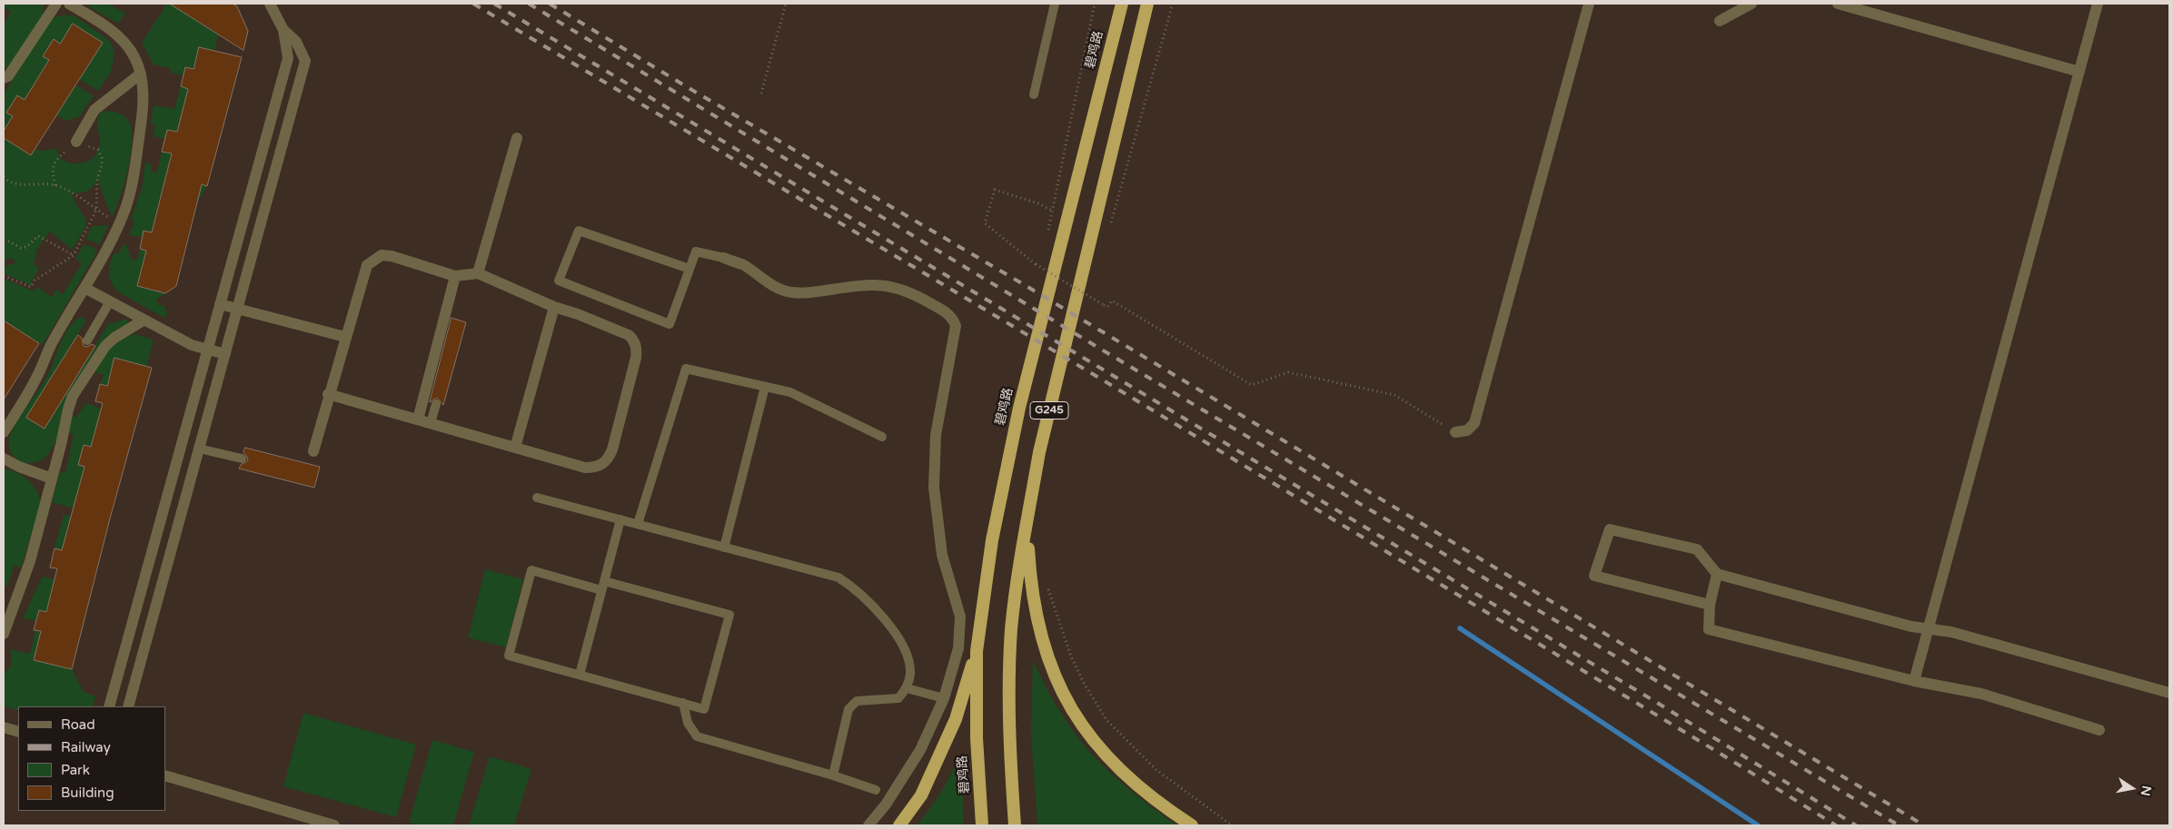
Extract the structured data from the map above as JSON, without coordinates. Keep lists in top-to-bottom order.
{
  "streets": {
    "highway": ["碧鸡路", "G245"]
  },
  "legend": [
    "Road",
    "Railway",
    "Park",
    "Building"
  ],
  "north": "right"
}
